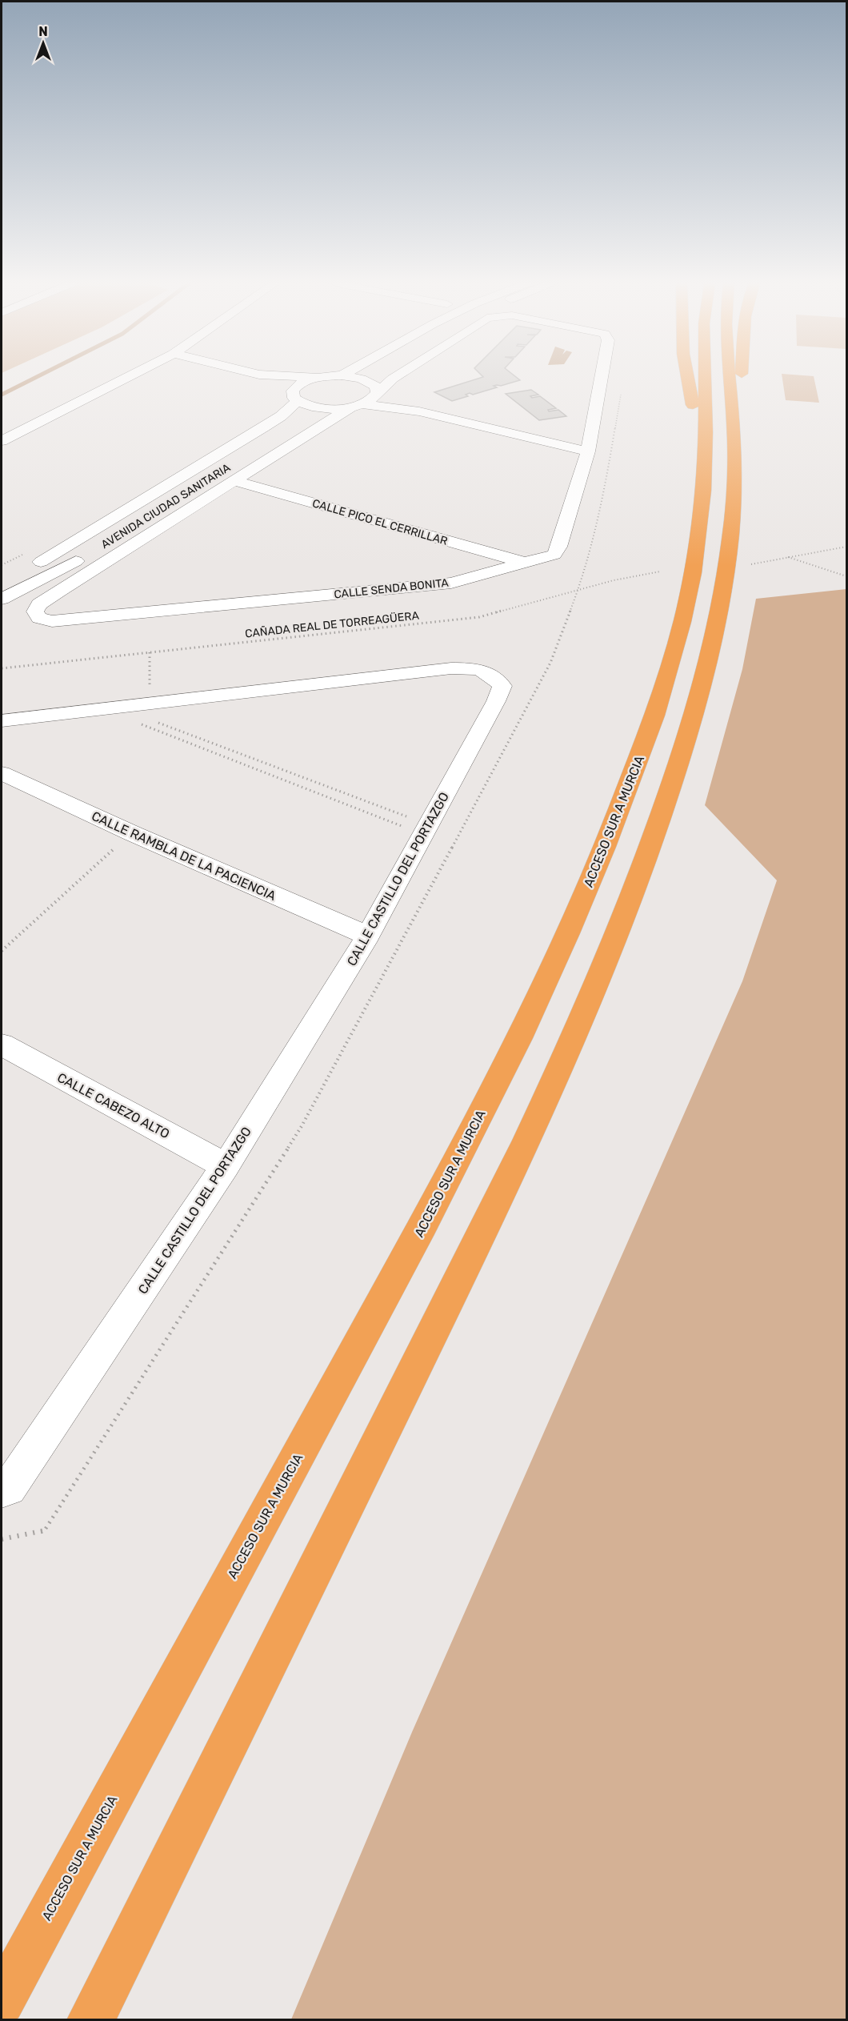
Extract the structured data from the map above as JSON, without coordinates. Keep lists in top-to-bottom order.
{
  "streets": {
    "highway": ["ACCESO SUR A MURCIA"],
    "street": [
      "AVENIDA CIUDAD SANITARIA",
      "CALLE PICO EL CERRILLAR",
      "CALLE SENDA BONITA",
      "CALLE RAMBLA DE LA PACIENCIA",
      "CALLE CASTILLO DEL PORTAZGO",
      "CALLE CABEZO ALTO"
    ],
    "path": ["CAÑADA REAL DE TORREAGÜERA"]
  },
  "crossings": [
    ["CALLE PICO EL CERRILLAR", "CALLE SENDA BONITA"],
    ["CALLE RAMBLA DE LA PACIENCIA", "CALLE CASTILLO DEL PORTAZGO"],
    ["CALLE CASTILLO DEL PORTAZGO", "CALLE CABEZO ALTO"]
  ],
  "north": "top"
}
